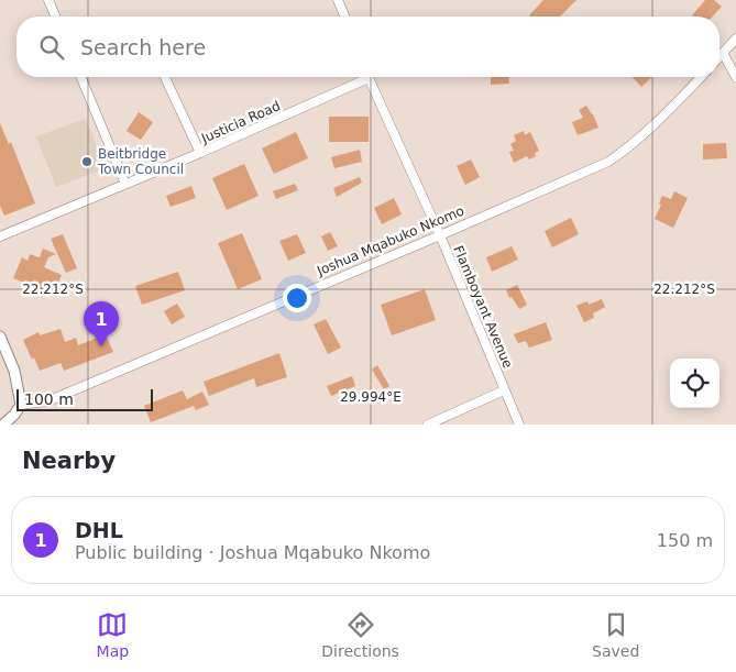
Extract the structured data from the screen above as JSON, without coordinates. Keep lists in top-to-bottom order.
{
  "streets": {
    "street": ["Justicia Road", "Joshua Mqabuko Nkomo", "Flamboyant Avenue"]
  },
  "crossings": [
    ["Joshua Mqabuko Nkomo", "Flamboyant Avenue"]
  ],
  "places": ["Beitbridge Town Council"],
  "scale_bar": "100 m",
  "page": {
    "search": "Search here",
    "pins": "1",
    "scale": "100 m",
    "heading": "Nearby",
    "list": [
      {
        "mark": "1",
        "name": "DHL",
        "note": "Public building · Joshua Mqabuko Nkomo",
        "value": "150 m"
      }
    ],
    "nav": ["Map", "Directions", "Saved"]
  },
  "coordinates": ["22.212°S", "29.994°E"]
}
